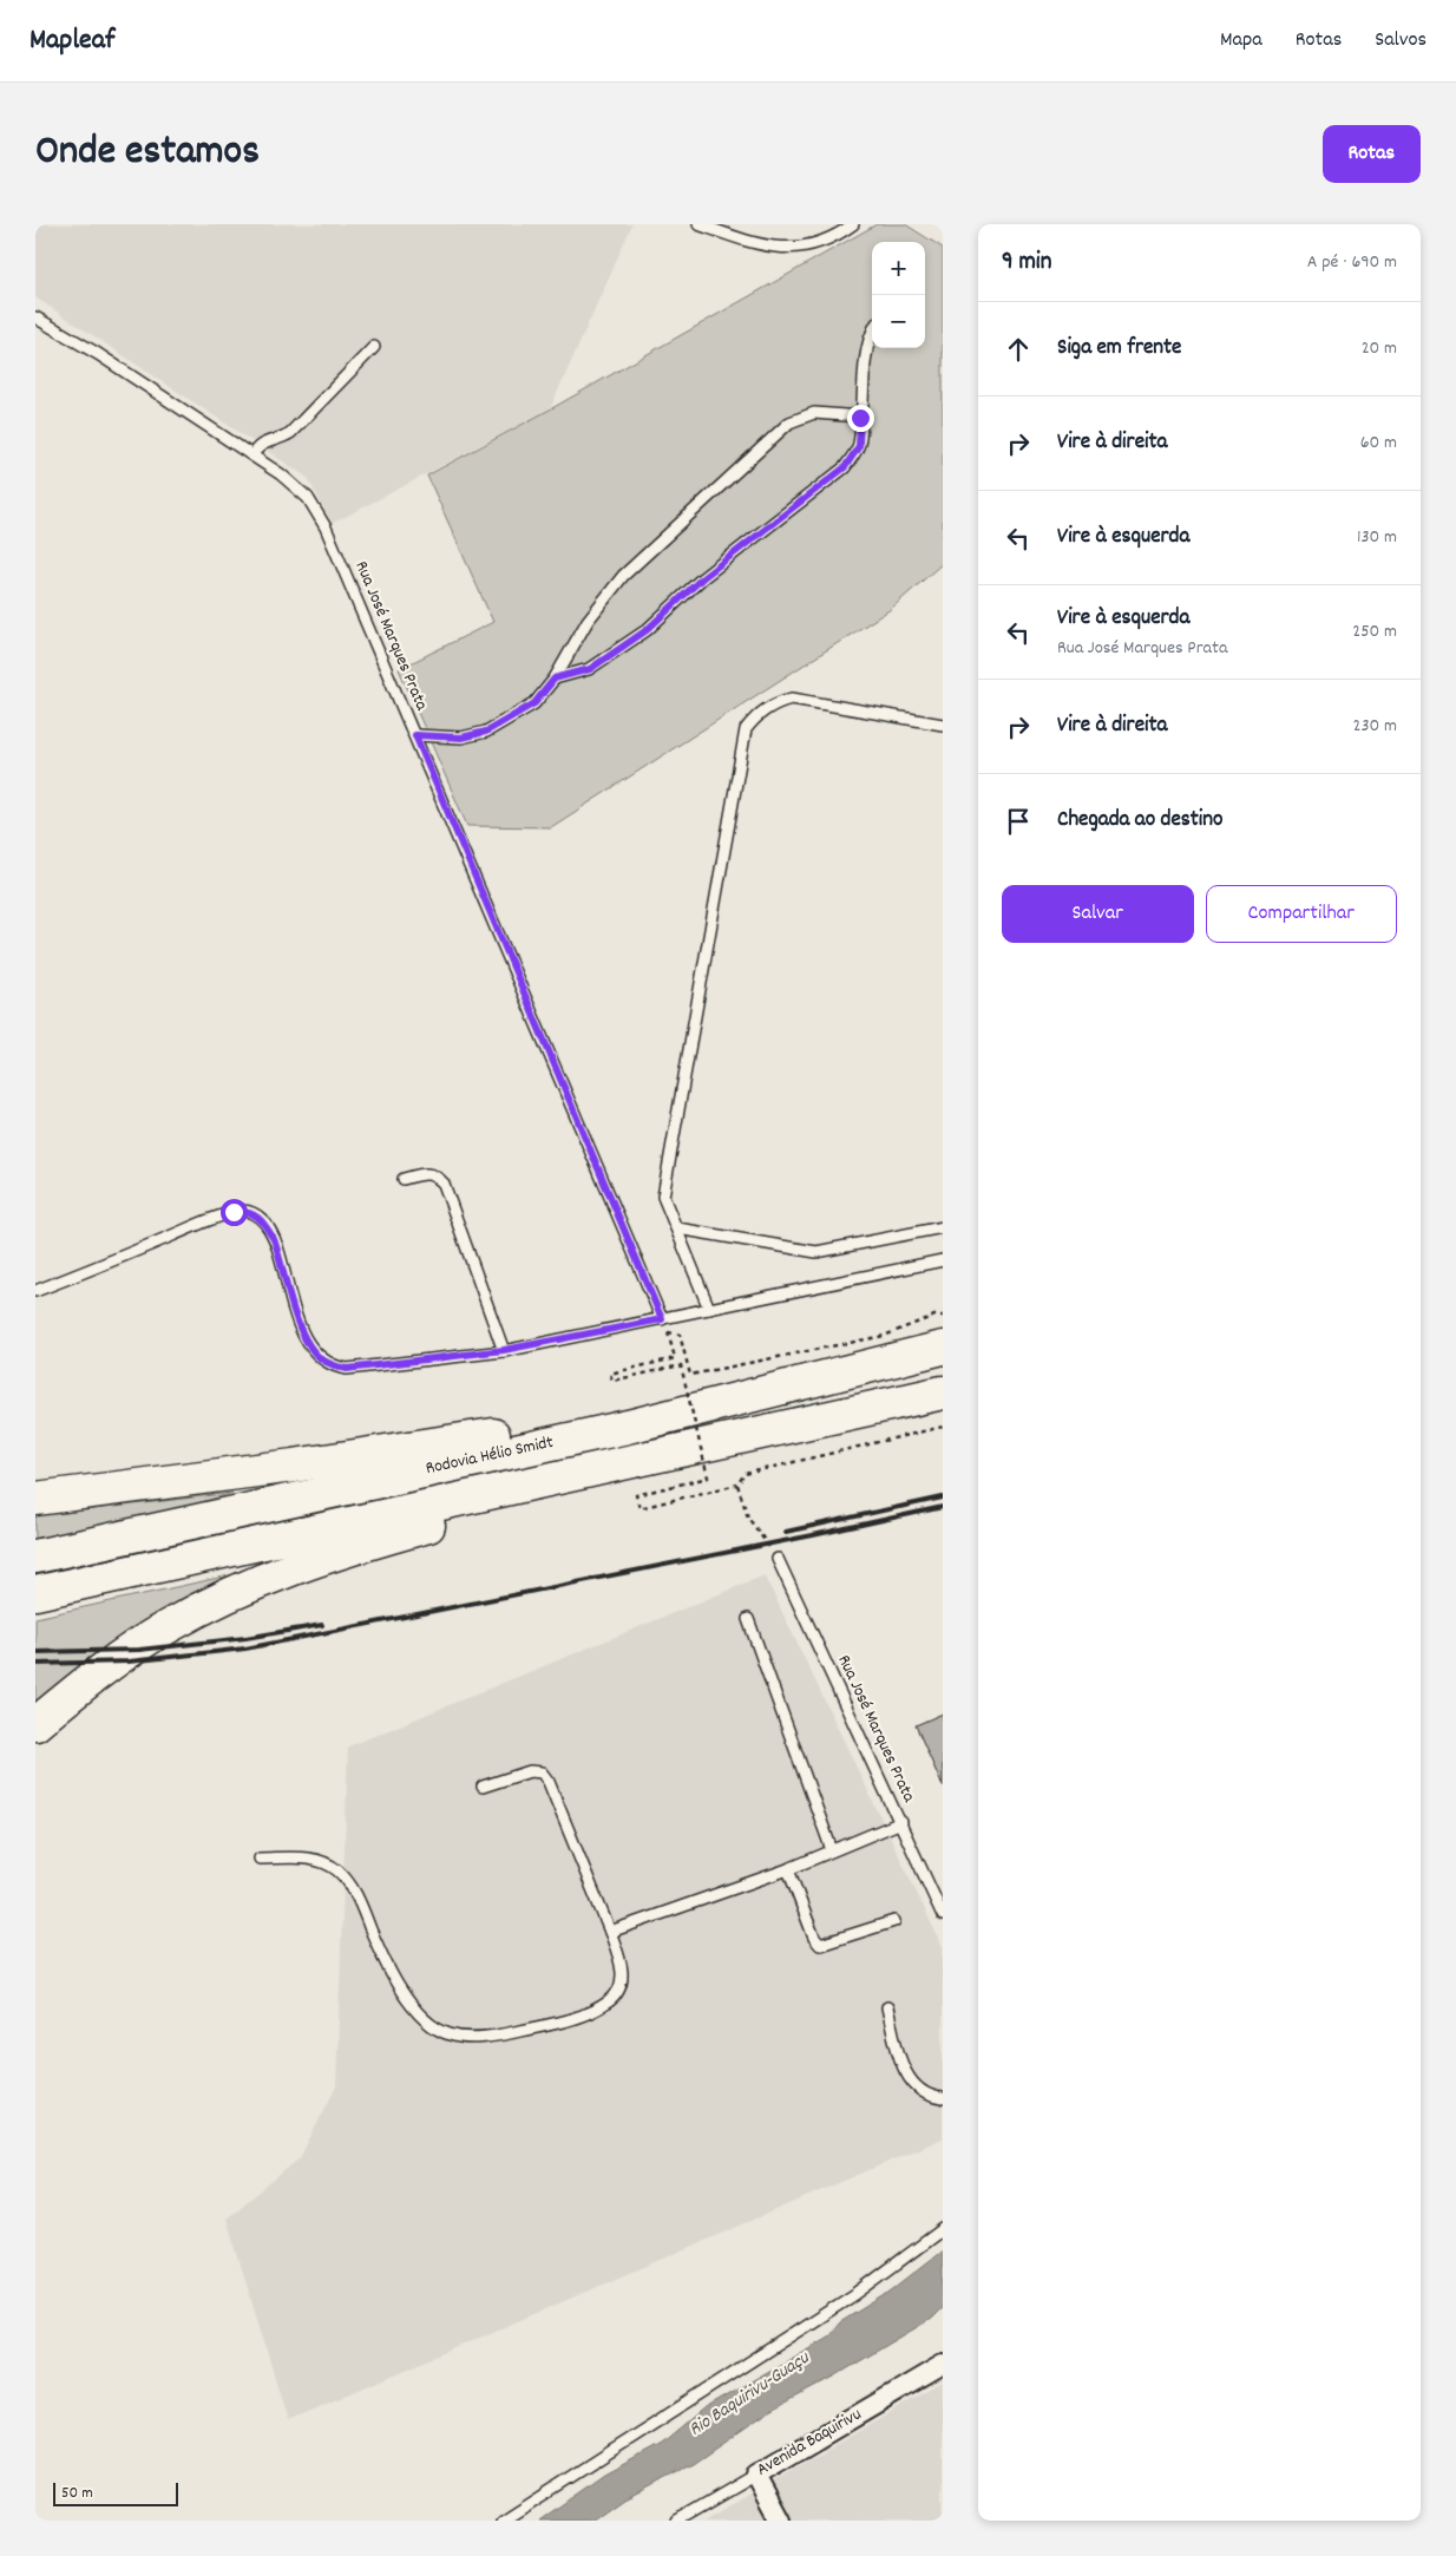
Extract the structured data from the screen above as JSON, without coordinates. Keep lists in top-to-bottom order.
{
  "streets": {
    "highway": ["Rodovia Hélio Smidt"],
    "street": ["Avenida Baquirivu"],
    "lane": ["Rua José Marques Prata"]
  },
  "water": ["Rio Baquirivu-Guaçu"],
  "scale_bar": "50 m",
  "page": {
    "header": "Mapleaf",
    "nav": ["Mapa", "Rotas", "Salvos"],
    "title": "Onde estamos",
    "buttons": [
      "Rotas",
      ["Salvar", "Compartilhar"]
    ],
    "heading": ["9 min", "A pé · 690 m"],
    "map_buttons": ["+", "−"],
    "list": [
      ["Siga em frente", "20 m"],
      ["Vire à direita", "60 m"],
      ["Vire à esquerda", "130 m"],
      ["Vire à esquerda", "Rua José Marques Prata", "250 m"],
      ["Vire à direita", "230 m"],
      "Chegada ao destino"
    ],
    "scale": "50 m"
  }
}
